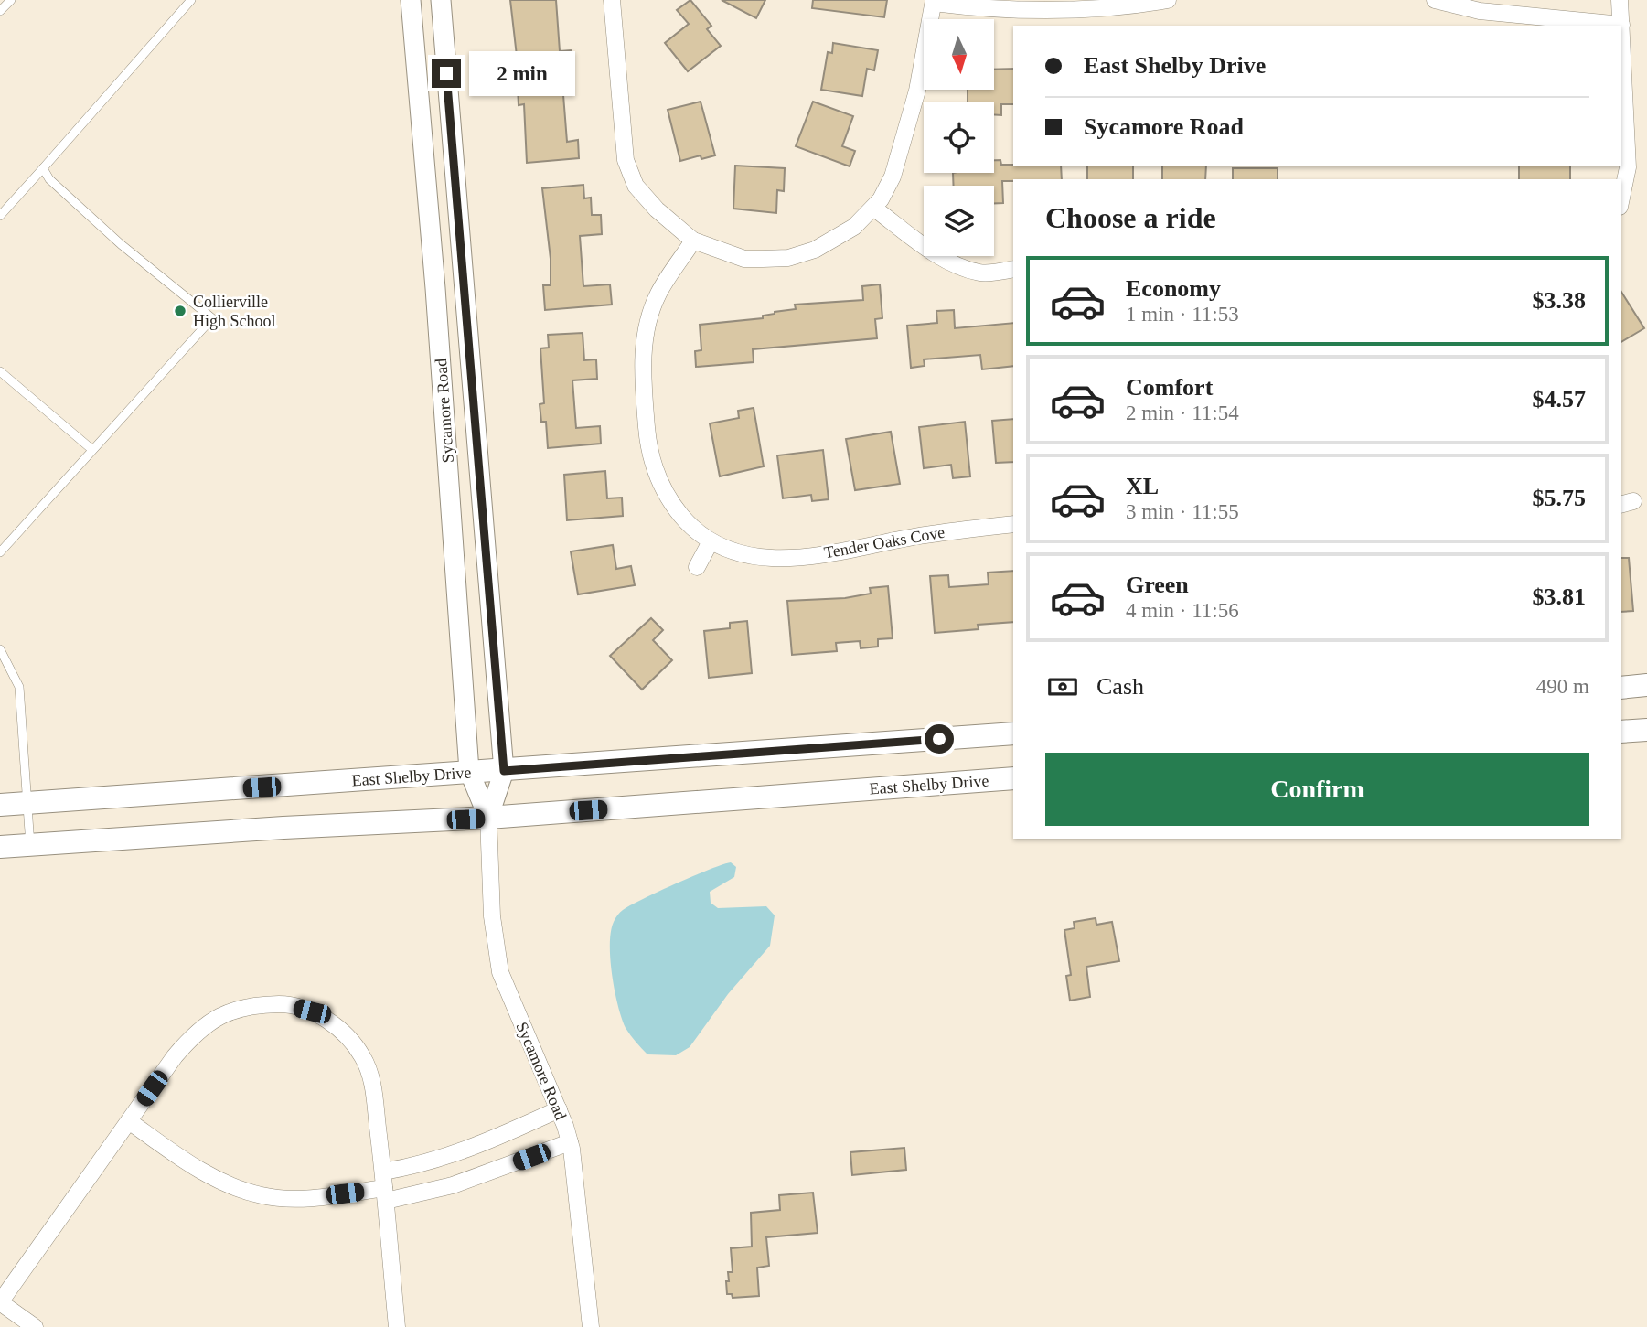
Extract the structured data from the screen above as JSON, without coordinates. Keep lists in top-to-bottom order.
{
  "streets": {
    "main road": ["East Shelby Drive"],
    "street": ["Sycamore Road", "Tender Oaks Cove"]
  },
  "crossings": [
    ["Sycamore Road", "East Shelby Drive"]
  ],
  "places": ["Collierville High School"],
  "north": "bottom",
  "page": {
    "banner": ["East Shelby Drive", "Sycamore Road"],
    "bubble": "2 min",
    "heading": "Choose a ride",
    "list": [
      {
        "name": "Economy",
        "note": "1 min · 11:53",
        "value": "$3.38"
      },
      {
        "name": "Comfort",
        "note": "2 min · 11:54",
        "value": "$4.57"
      },
      {
        "name": "XL",
        "note": "3 min · 11:55",
        "value": "$5.75"
      },
      {
        "name": "Green",
        "note": "4 min · 11:56",
        "value": "$3.81"
      }
    ],
    "pay": ["Cash", "490 m"],
    "buttons": "Confirm"
  }
}
